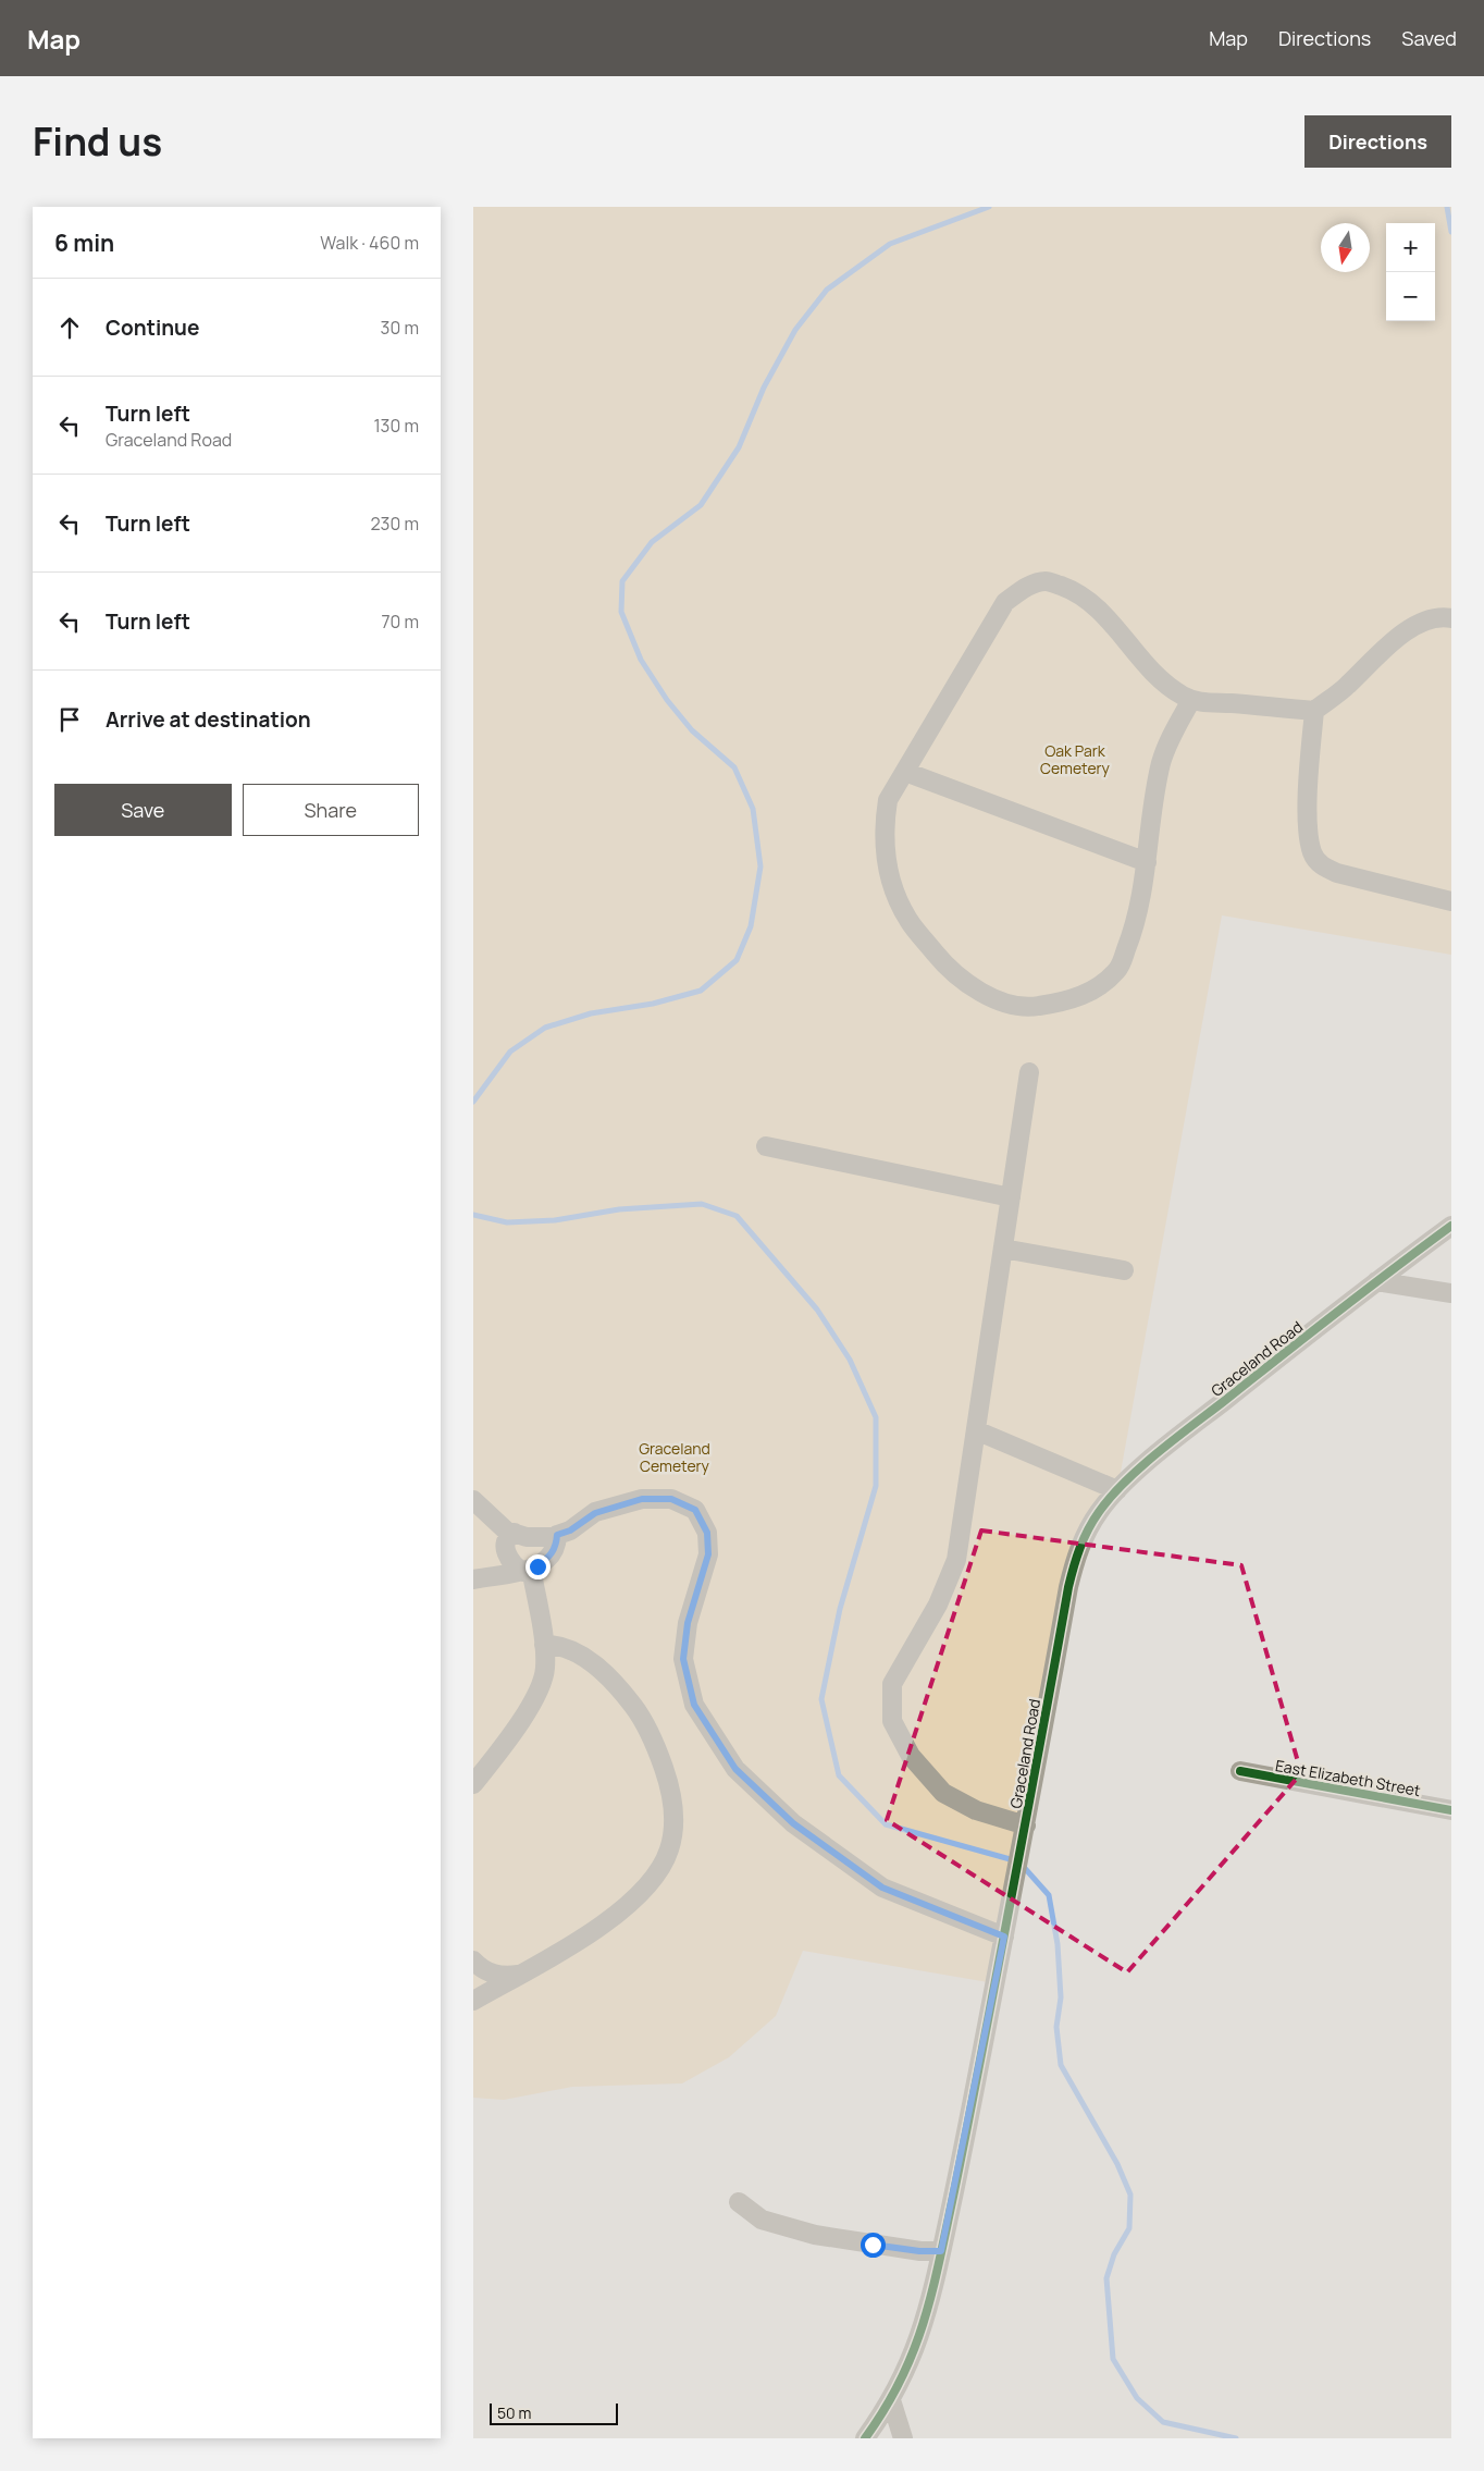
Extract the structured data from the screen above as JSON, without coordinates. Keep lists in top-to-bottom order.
{
  "streets": {
    "street": ["Graceland Road", "East Elizabeth Street"]
  },
  "parks": ["Oak Park Cemetery", "Graceland Cemetery"],
  "scale_bar": "50 m",
  "north": "bottom",
  "page": {
    "header": "Map",
    "nav": ["Map", "Directions", "Saved"],
    "title": "Find us",
    "buttons": [
      "Directions",
      ["Save", "Share"]
    ],
    "heading": ["6 min", "Walk · 460 m"],
    "map_buttons": ["+", "−"],
    "list": [
      ["Continue", "30 m"],
      ["Turn left", "Graceland Road", "130 m"],
      ["Turn left", "230 m"],
      ["Turn left", "70 m"],
      "Arrive at destination"
    ],
    "scale": "50 m"
  }
}
